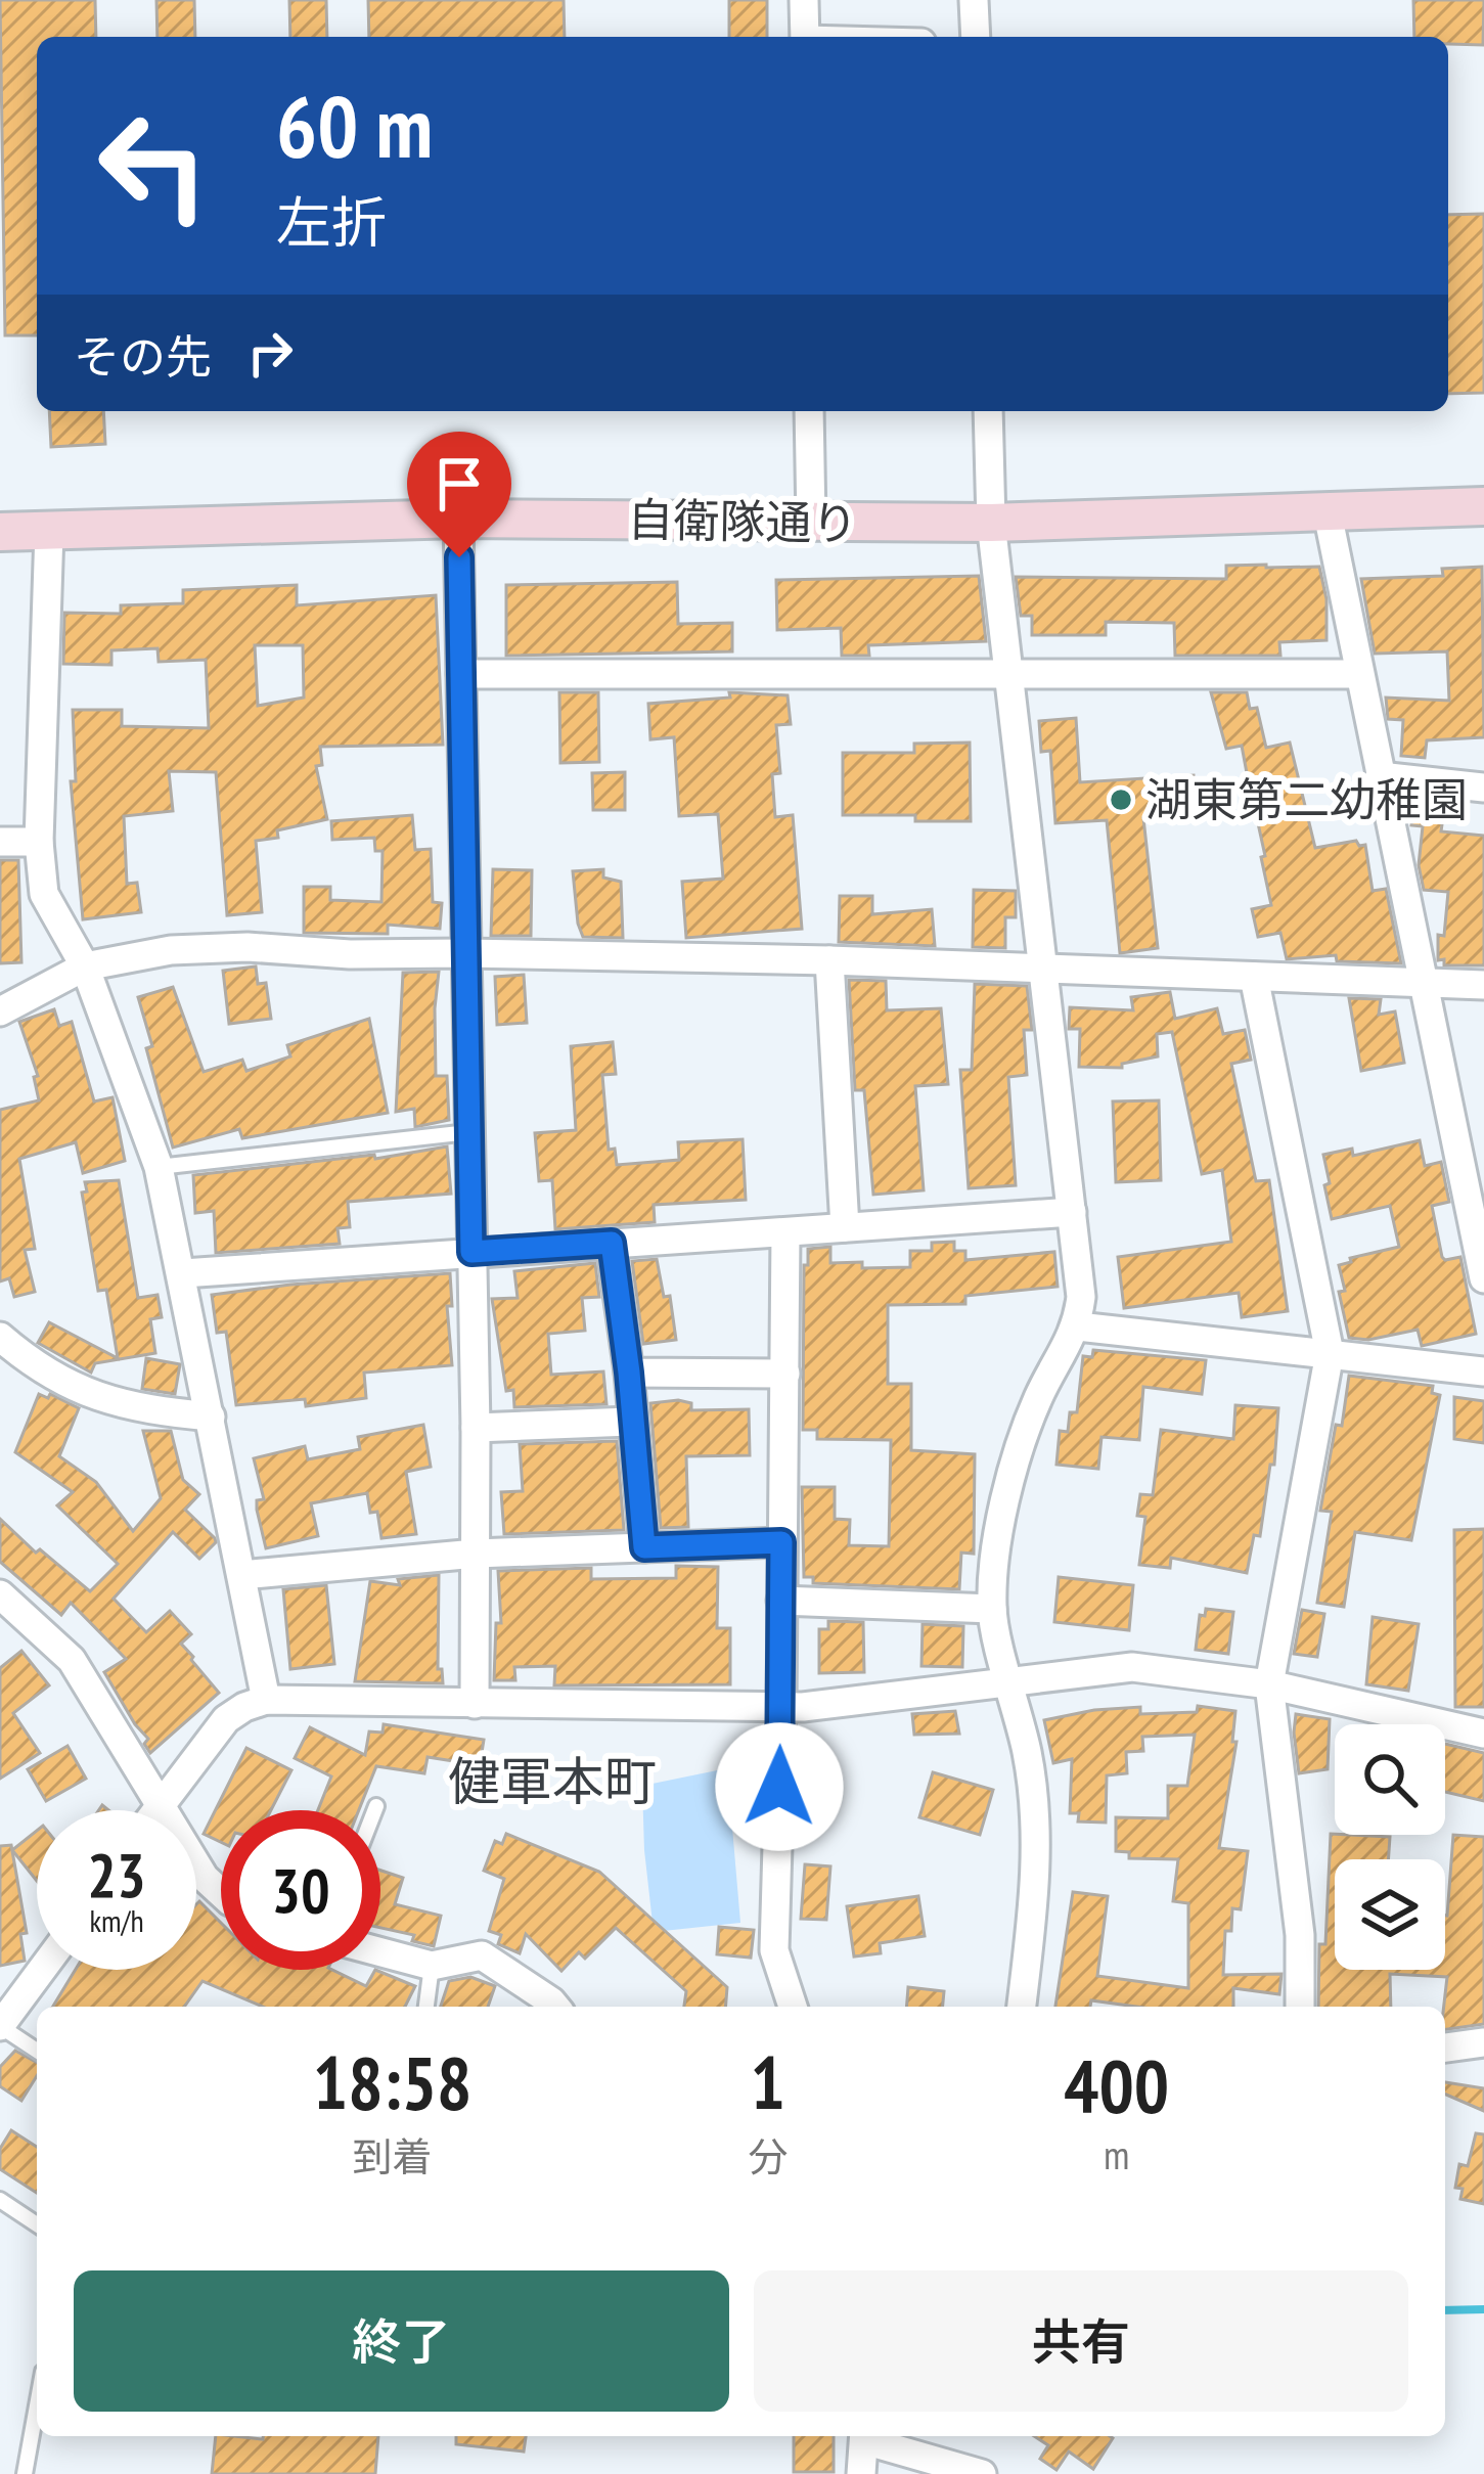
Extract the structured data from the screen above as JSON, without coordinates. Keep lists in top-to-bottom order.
{
  "streets": {
    "street": ["自衛隊通り"]
  },
  "districts": ["健軍本町"],
  "places": ["湖東第二幼稚園"],
  "page": {
    "turn": ["60 m", "左折"],
    "then": "その先",
    "speed": "23 km/h",
    "limit": "30",
    "eta": [
      "18:58",
      "到着",
      "1",
      "分",
      "400",
      "m"
    ],
    "buttons": ["終了", "共有"]
  }
}
